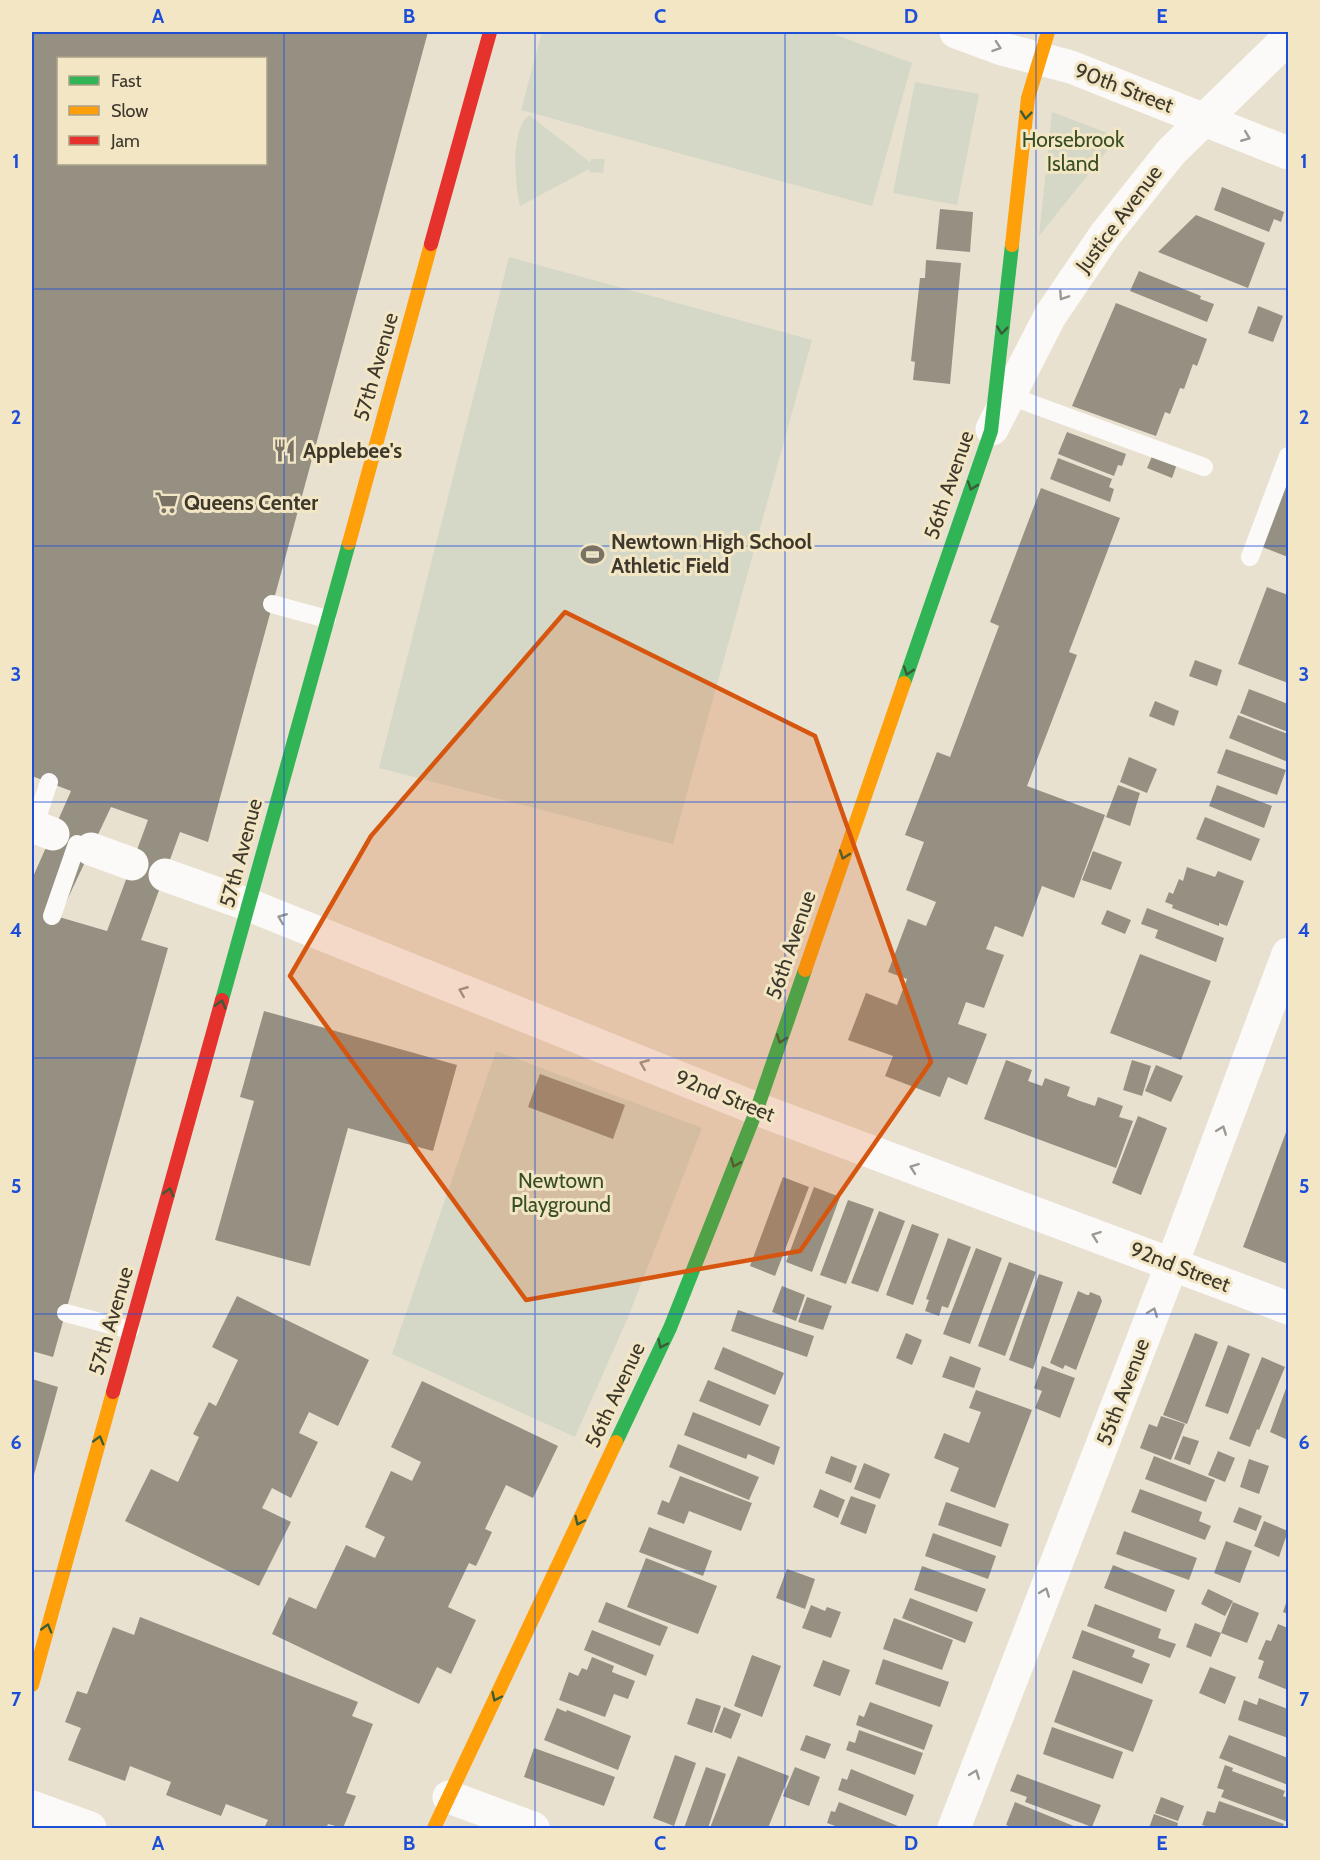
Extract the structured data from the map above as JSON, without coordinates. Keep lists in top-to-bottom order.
{
  "streets": {
    "street": [
      "90th Street",
      "Justice Avenue",
      "57th Avenue",
      "56th Avenue",
      "92nd Street",
      "55th Avenue"
    ]
  },
  "crossings": [
    ["90th Street", "Justice Avenue"],
    ["90th Street", "56th Avenue"],
    ["Justice Avenue", "56th Avenue"],
    ["57th Avenue", "92nd Street"],
    ["56th Avenue", "92nd Street"],
    ["92nd Street", "55th Avenue"]
  ],
  "one_way": [
    "90th Street",
    "Justice Avenue",
    "57th Avenue",
    "56th Avenue",
    "92nd Street",
    "55th Avenue"
  ],
  "parks": ["Horsebrook Island", "Newtown Playground"],
  "places": {
    "restaurant": ["Applebee's"],
    "supermarket": ["Queens Center"],
    "sports": ["Newtown High School Athletic Field"]
  },
  "legend": ["Fast", "Slow", "Jam"],
  "grid": {
    "columns": [
      "A",
      "B",
      "C",
      "D",
      "E"
    ],
    "rows": [
      "1",
      "2",
      "3",
      "4",
      "5",
      "6",
      "7"
    ]
  }
}
